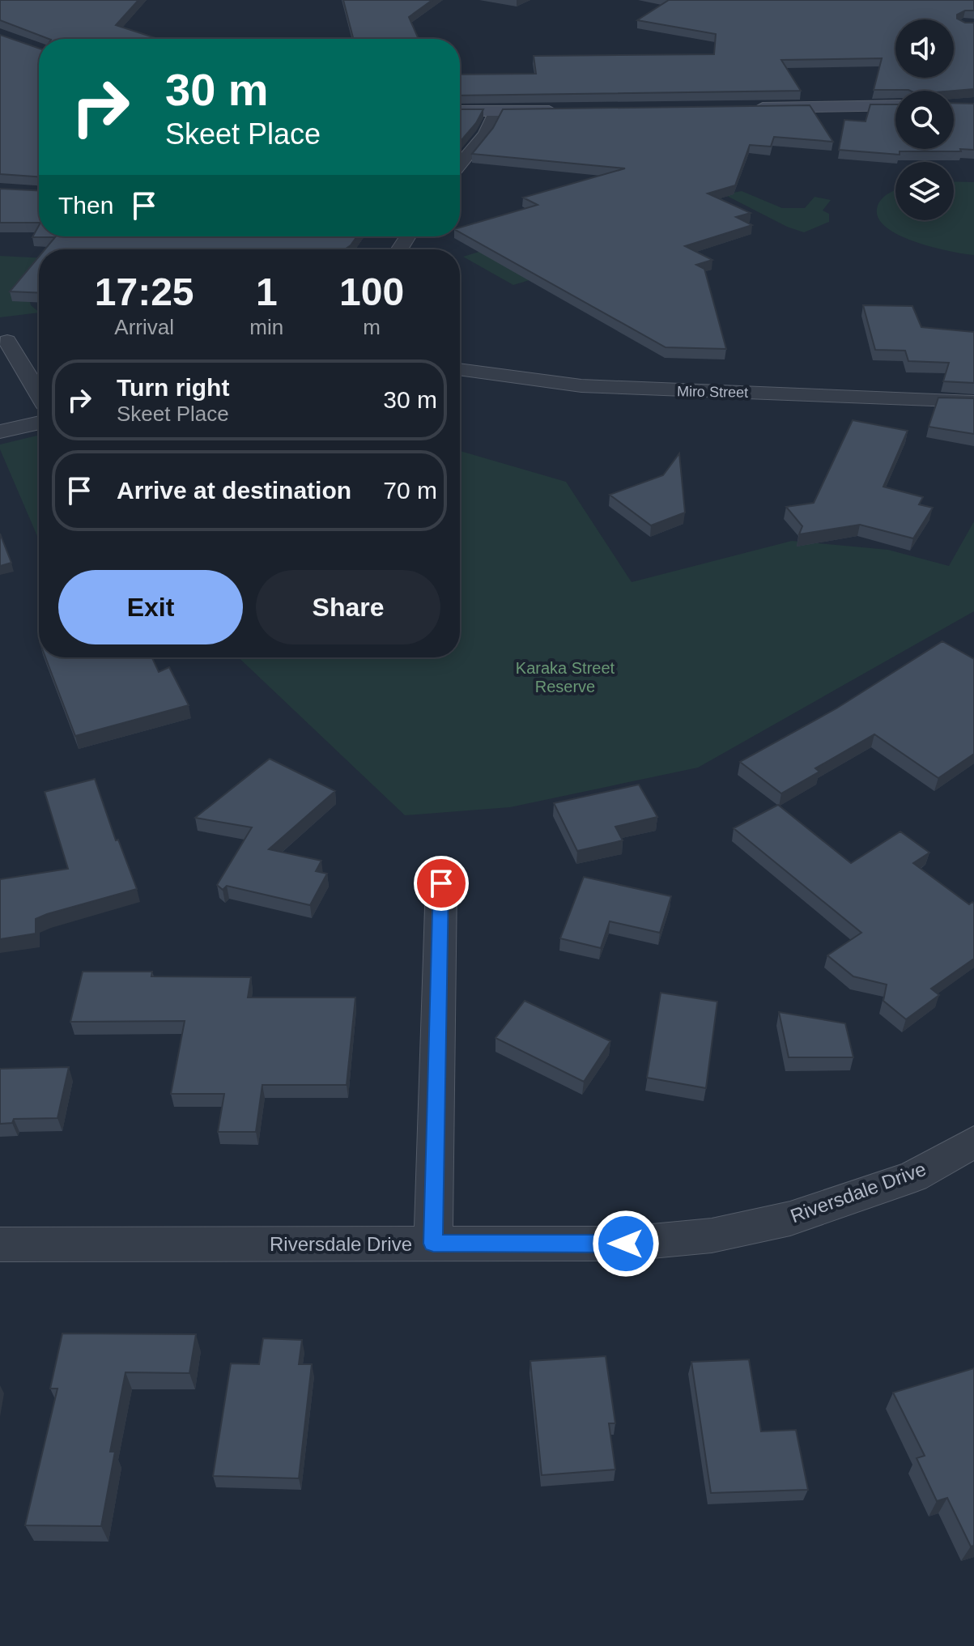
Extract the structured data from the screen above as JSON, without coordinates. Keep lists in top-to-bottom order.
{
  "streets": {
    "street": ["Miro Street", "Riversdale Drive"]
  },
  "parks": ["Karaka Street Reserve"],
  "page": {
    "turn": ["30 m", "Skeet Place"],
    "then": "Then",
    "eta": [
      "17:25",
      "Arrival",
      "1",
      "min",
      "100",
      "m"
    ],
    "list": [
      {
        "name": "Turn right",
        "note": "Skeet Place",
        "value": "30 m"
      },
      {
        "name": "Arrive at destination",
        "value": "70 m"
      }
    ],
    "buttons": ["Exit", "Share"]
  }
}
